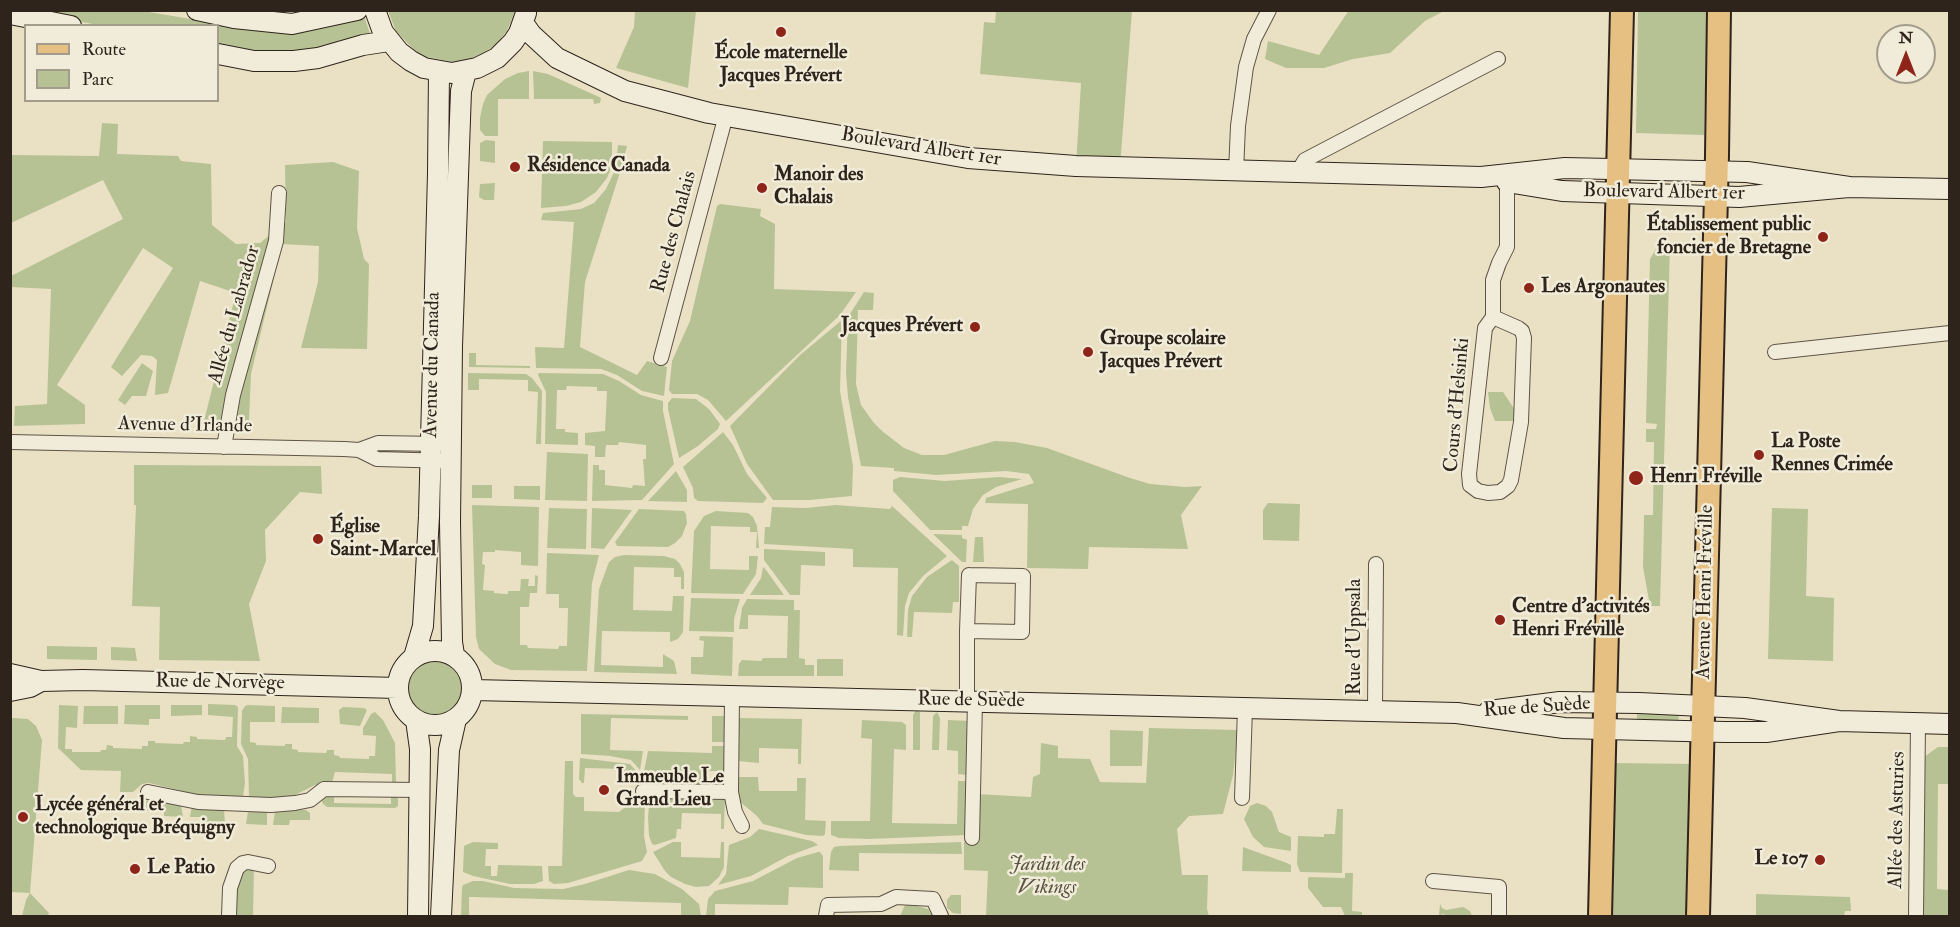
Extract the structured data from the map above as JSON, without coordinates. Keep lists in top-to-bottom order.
{
  "streets": {
    "main road": ["Avenue Henri Fréville"],
    "street": [
      "Boulevard Albert 1er",
      "Rue des Chalais",
      "Allée du Labrador",
      "Avenue du Canada",
      "Cours d'Helsinki",
      "Avenue d'Irlande",
      "Rue d'Uppsala",
      "Rue de Norvège",
      "Rue de Suède",
      "Allée des Asturies"
    ]
  },
  "crossings": [
    ["Boulevard Albert 1er", "Rue des Chalais"],
    ["Boulevard Albert 1er", "Cours d'Helsinki"],
    ["Boulevard Albert 1er", "Avenue Henri Fréville"],
    ["Allée du Labrador", "Avenue d'Irlande"],
    ["Avenue du Canada", "Avenue d'Irlande"],
    ["Avenue du Canada", "Rue de Norvège"],
    ["Avenue du Canada", "Rue de Suède"],
    ["Avenue Henri Fréville", "Rue de Suède"],
    ["Rue d'Uppsala", "Rue de Suède"],
    ["Rue de Norvège", "Rue de Suède"]
  ],
  "parks": ["Jardin des Vikings"],
  "places": [
    "École maternelle Jacques Prévert",
    "Résidence Canada",
    "Manoir des Chalais",
    "Établissement public foncier de Bretagne",
    "Les Argonautes",
    "Jacques Prévert",
    "Groupe scolaire Jacques Prévert",
    "La Poste Rennes Crimée",
    "Henri Fréville",
    "Église Saint-Marcel",
    "Centre d'activités Henri Fréville",
    "Immeuble Le Grand Lieu",
    "Lycée général et technologique Bréquigny",
    "Le 107",
    "Le Patio"
  ],
  "legend": ["Route", "Parc"],
  "north": "top"
}
